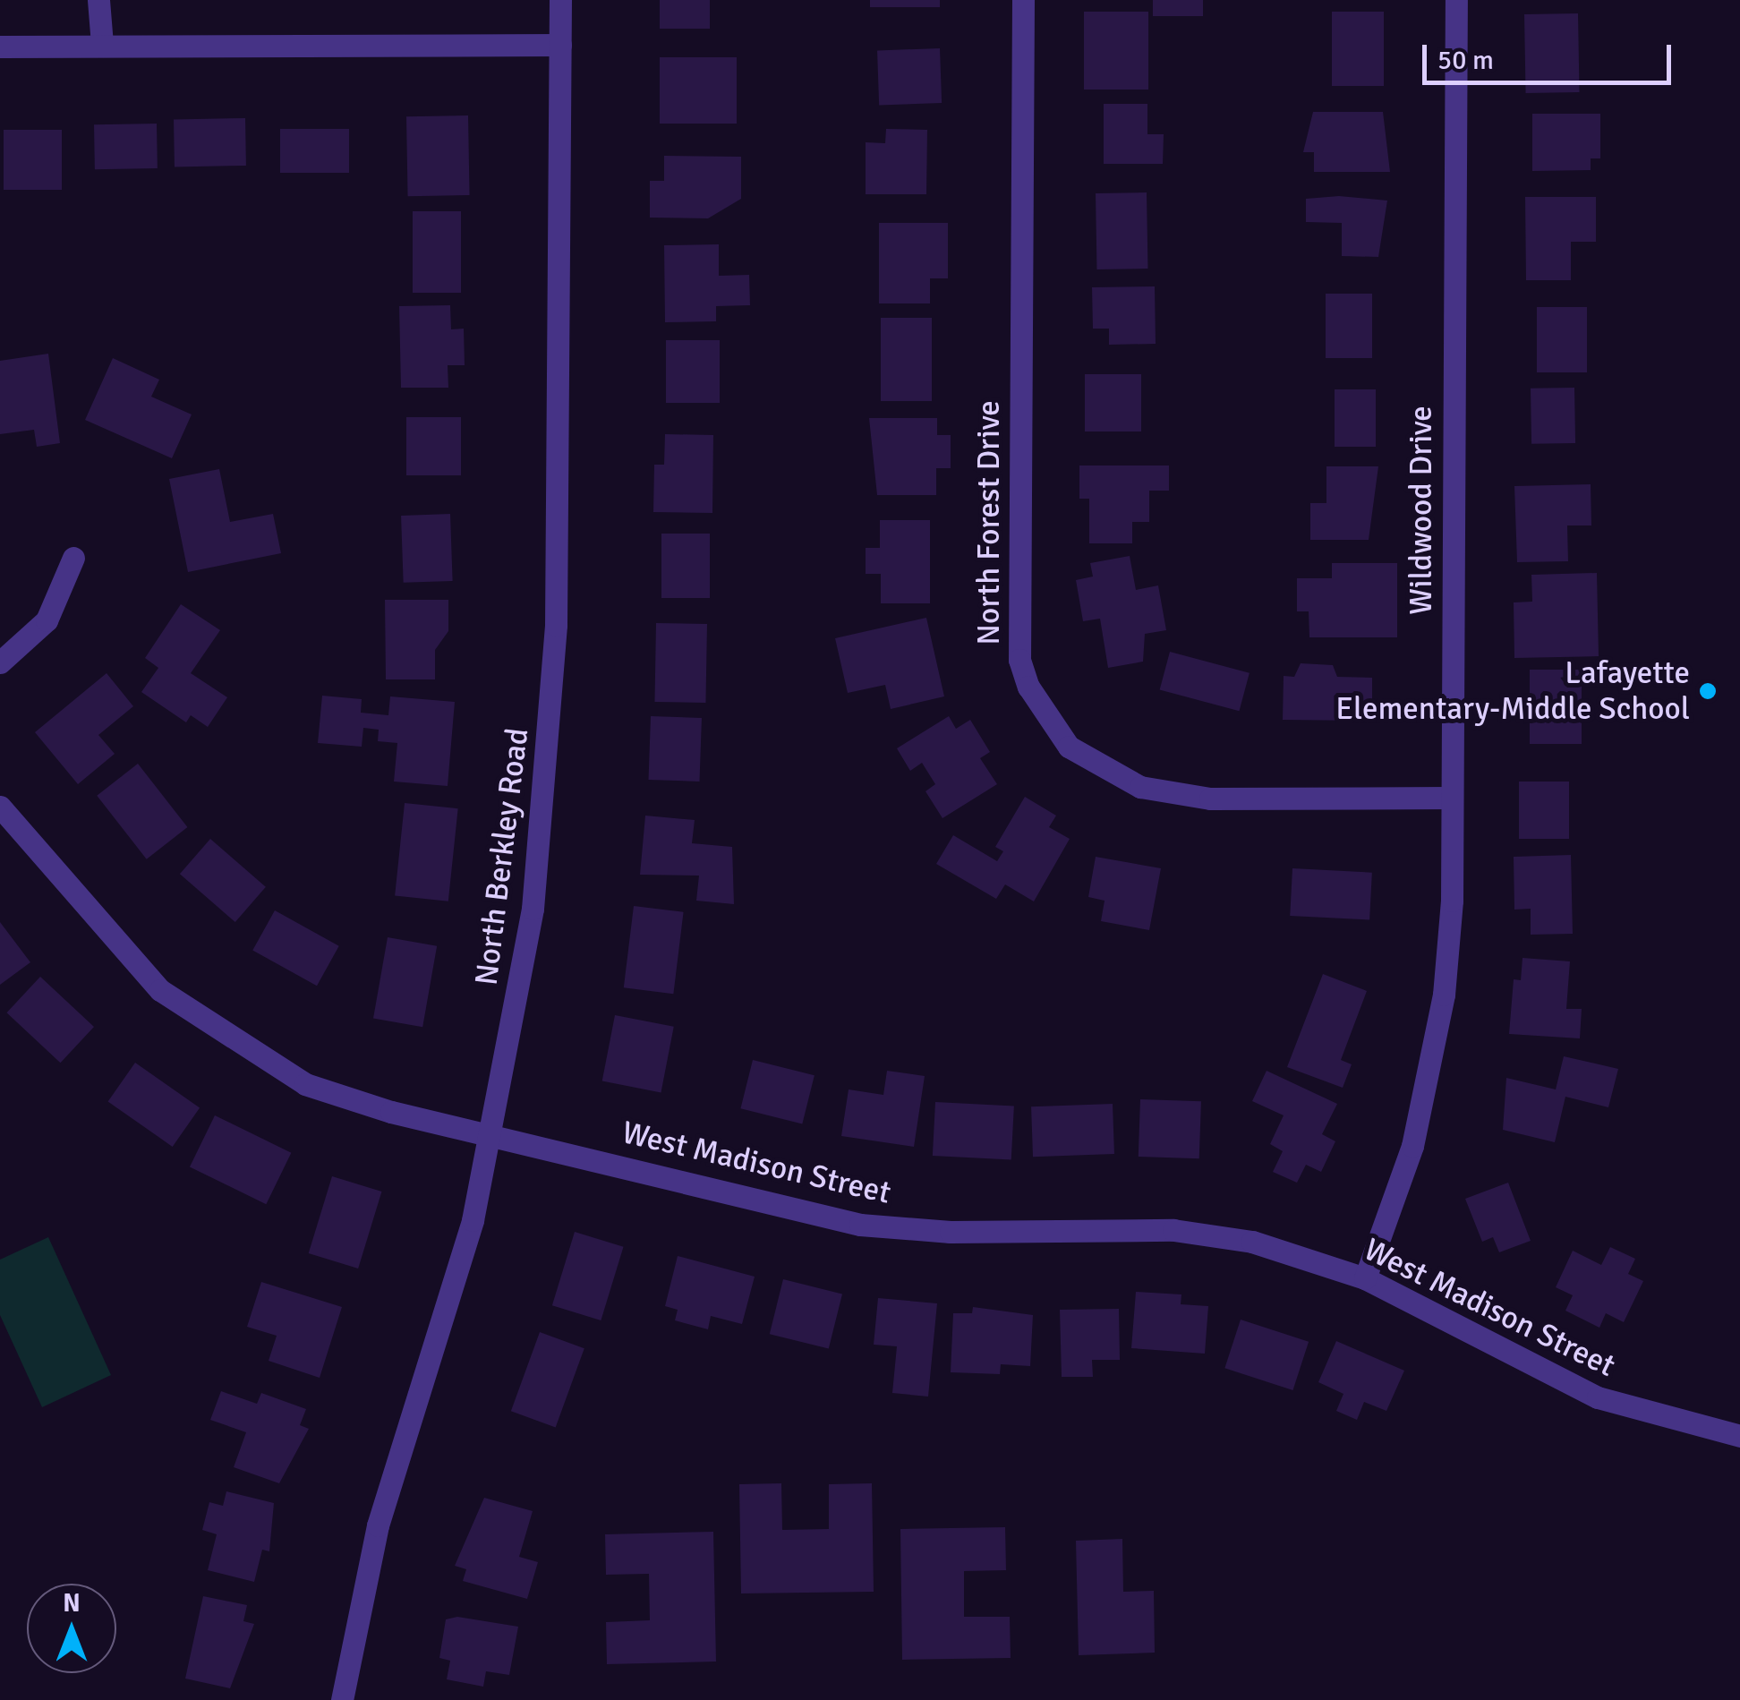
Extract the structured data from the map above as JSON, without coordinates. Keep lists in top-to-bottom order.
{
  "streets": {
    "street": [
      "Wildwood Drive",
      "North Forest Drive",
      "North Berkley Road",
      "West Madison Street"
    ]
  },
  "crossings": [
    ["Wildwood Drive", "North Forest Drive"],
    ["Wildwood Drive", "West Madison Street"],
    ["North Berkley Road", "West Madison Street"]
  ],
  "places": ["Lafayette Elementary-Middle School"],
  "scale_bar": "50 m",
  "north": "top"
}
